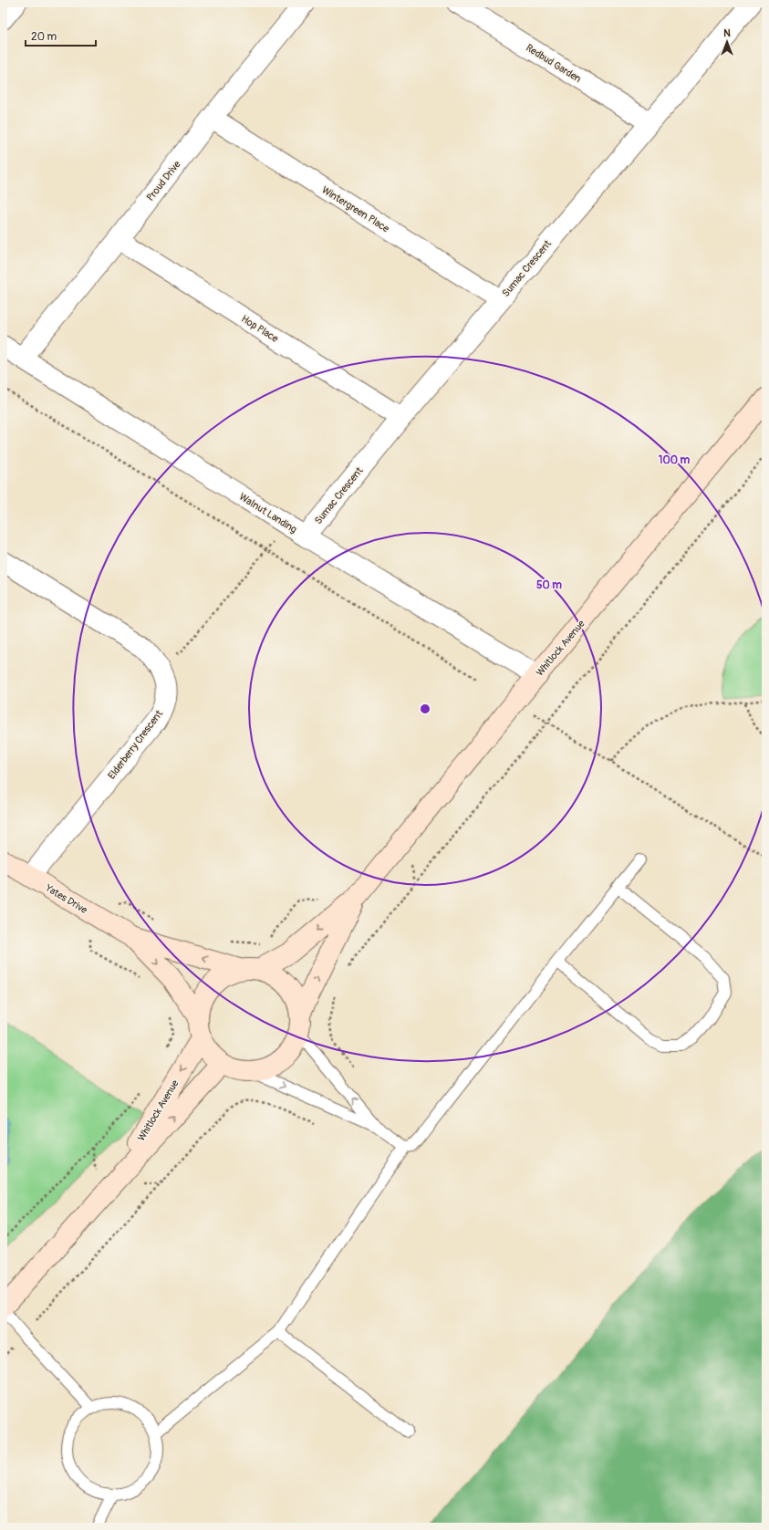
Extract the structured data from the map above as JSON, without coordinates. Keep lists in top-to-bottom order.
{
  "streets": {
    "street": [
      "Redbud Garden",
      "Proud Drive",
      "Wintergreen Place",
      "Sumac Crescent",
      "Hop Place",
      "Walnut Landing",
      "Whitlock Avenue",
      "Elderberry Crescent",
      "Yates Drive"
    ]
  },
  "crossings": [
    ["Redbud Garden", "Sumac Crescent"],
    ["Proud Drive", "Wintergreen Place"],
    ["Proud Drive", "Hop Place"],
    ["Proud Drive", "Walnut Landing"],
    ["Wintergreen Place", "Sumac Crescent"],
    ["Sumac Crescent", "Hop Place"],
    ["Sumac Crescent", "Walnut Landing"],
    ["Walnut Landing", "Whitlock Avenue"],
    ["Whitlock Avenue", "Yates Drive"],
    ["Elderberry Crescent", "Yates Drive"]
  ],
  "scale_bar": "20 m",
  "north": "top",
  "rings": ["100 m", "50 m"]
}
